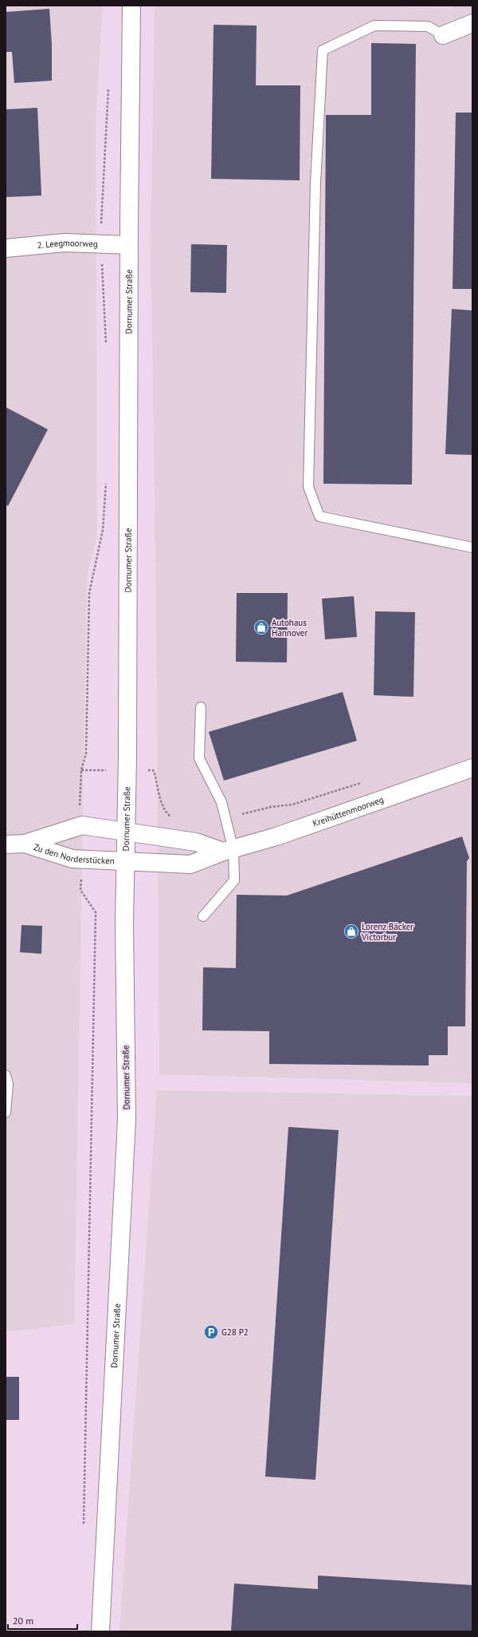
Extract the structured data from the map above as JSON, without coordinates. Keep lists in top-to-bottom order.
{
  "streets": {
    "main road": [
      "2. Leegmoorweg",
      "Dornumer Straße",
      "Kreihüttenmoorweg",
      "Zu den Norderstücken"
    ]
  },
  "crossings": [
    ["2. Leegmoorweg", "Dornumer Straße"],
    ["Dornumer Straße", "Kreihüttenmoorweg"],
    ["Dornumer Straße", "Zu den Norderstücken"],
    ["Kreihüttenmoorweg", "Zu den Norderstücken"]
  ],
  "places": {
    "shop": ["Autohaus Hannover", "Lorenz Bäcker Victorbur"],
    "parking": ["G28 P2"]
  },
  "scale_bar": "20 m"
}
